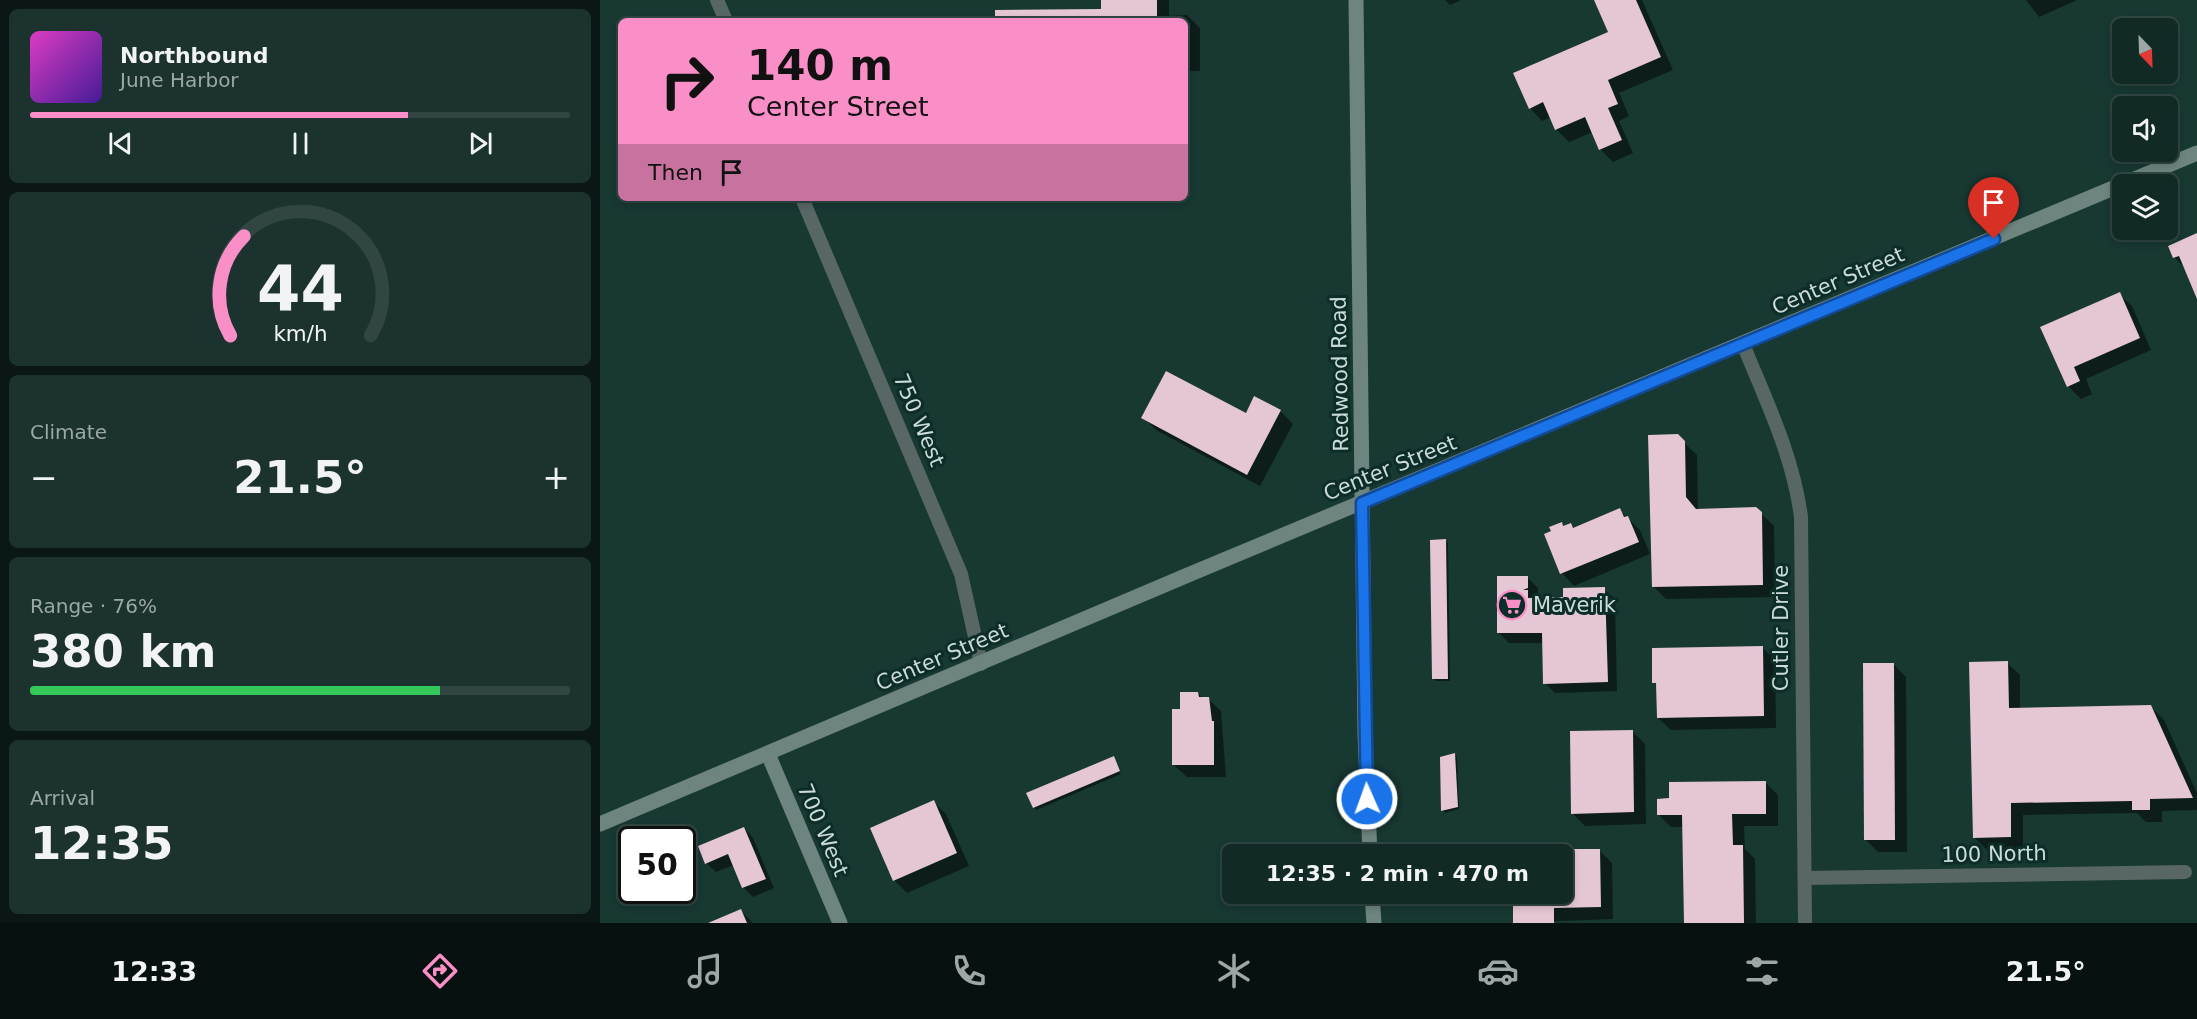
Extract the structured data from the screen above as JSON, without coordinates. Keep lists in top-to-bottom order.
{
  "streets": {
    "main road": ["Center Street", "Redwood Road", "700 West"],
    "street": ["750 West", "Cutler Drive", "100 North"]
  },
  "crossings": [
    ["Center Street", "Redwood Road"],
    ["Center Street", "750 West"],
    ["Center Street", "Cutler Drive"],
    ["Center Street", "700 West"],
    ["Cutler Drive", "100 North"]
  ],
  "places": {
    "supermarket": ["Maverik"]
  },
  "north": "bottom right",
  "page": {
    "turn": ["140 m", "Center Street"],
    "song": ["Northbound", "June Harbor"],
    "then": "Then",
    "tile": [
      "Climate",
      ["Range · 76%", "380 km"],
      ["Arrival", "12:35"]
    ],
    "heat": ["−", "21.5°", "+"],
    "limit": "50",
    "trip": "12:35 · 2 min · 470 m",
    "tabs": ["12:33", "21.5°"],
    "gauge": ["44", "km/h"]
  }
}
